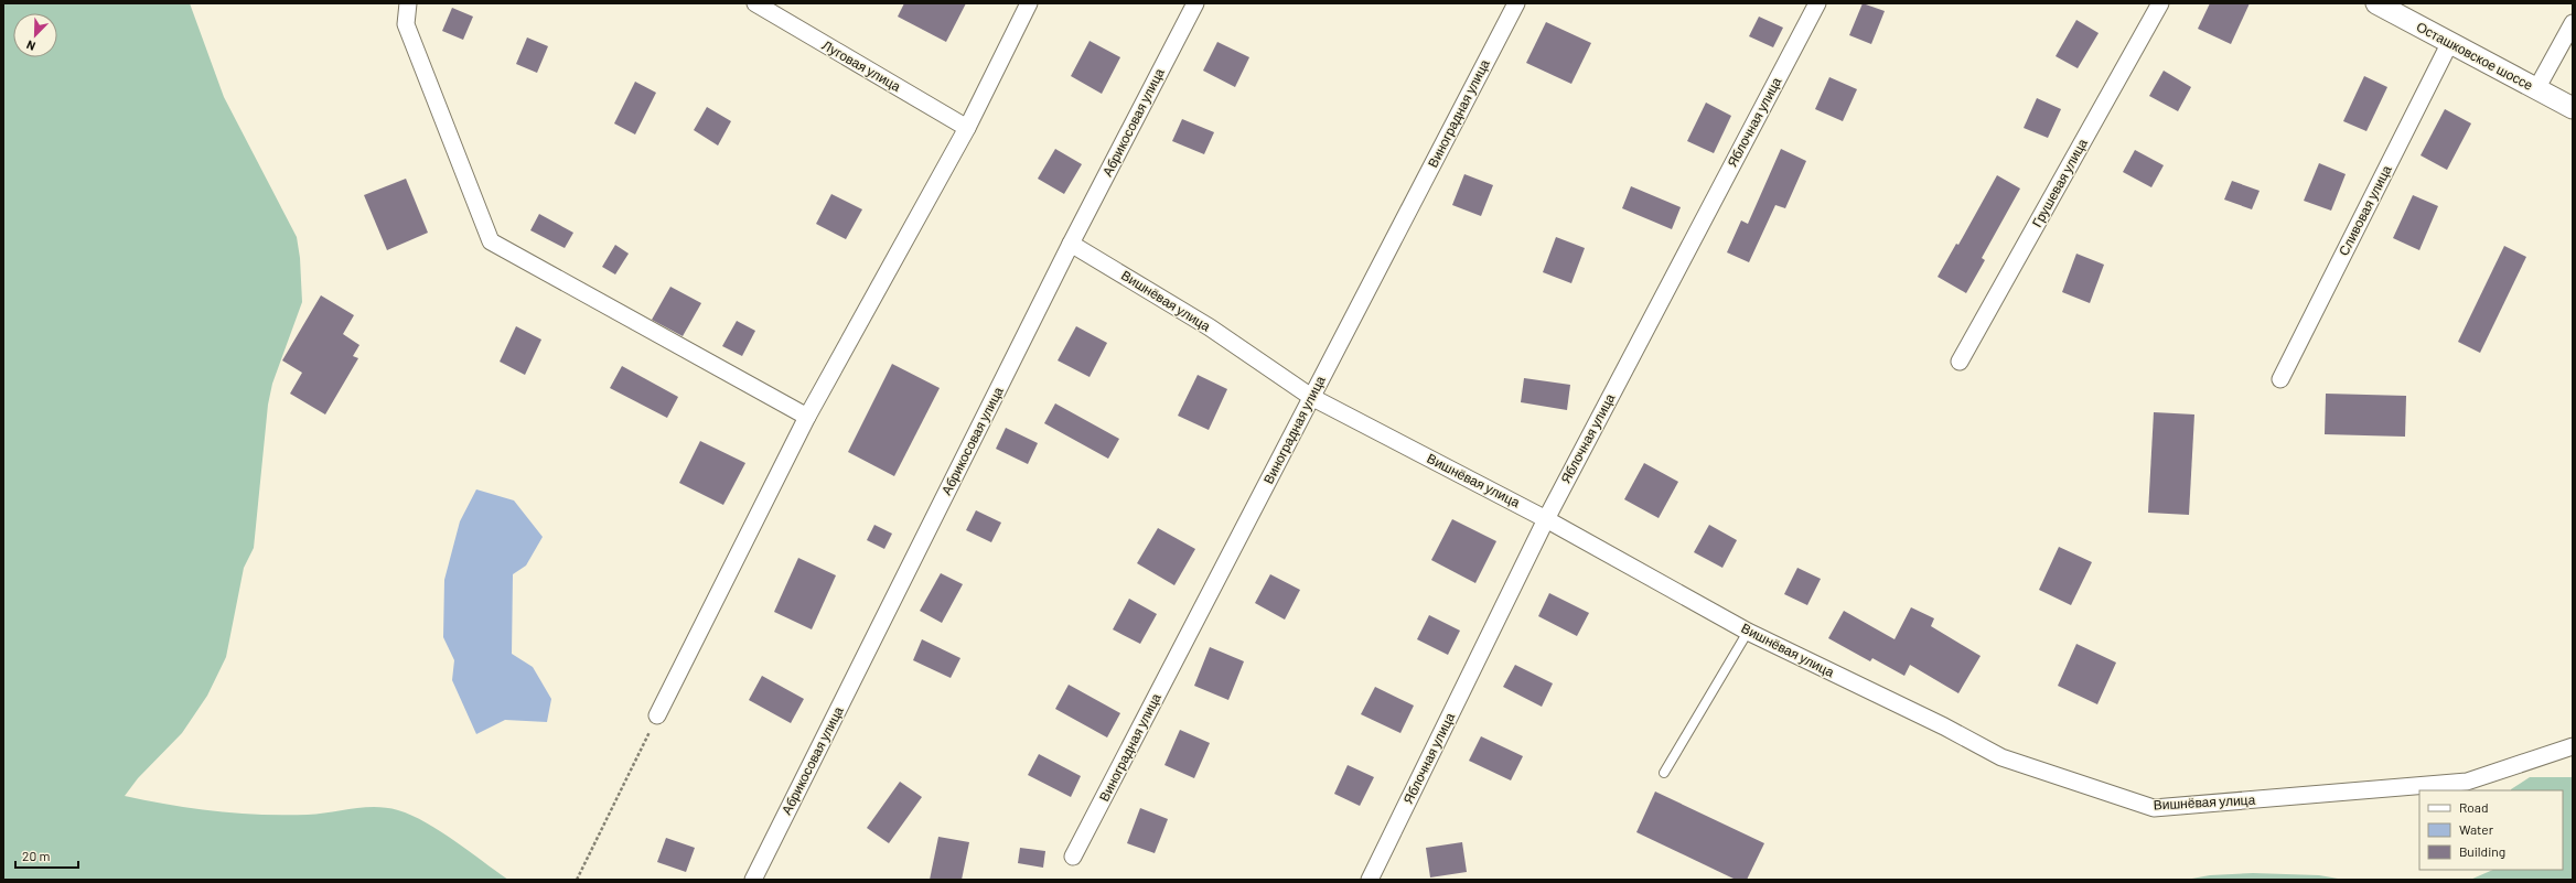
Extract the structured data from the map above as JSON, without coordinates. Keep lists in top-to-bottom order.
{
  "streets": {
    "street": [
      "Осташковское шоссе",
      "Луговая улица",
      "Виноградная улица",
      "Абрикосовая улица",
      "Яблочная улица",
      "Грушевая улица",
      "Сливовая улица",
      "Вишнёвая улица"
    ]
  },
  "crossings": [
    ["Осташковское шоссе", "Сливовая улица"],
    ["Виноградная улица", "Вишнёвая улица"],
    ["Абрикосовая улица", "Вишнёвая улица"],
    ["Яблочная улица", "Вишнёвая улица"]
  ],
  "legend": ["Road", "Water", "Building"],
  "scale_bar": "20 m",
  "north": "bottom left"
}
